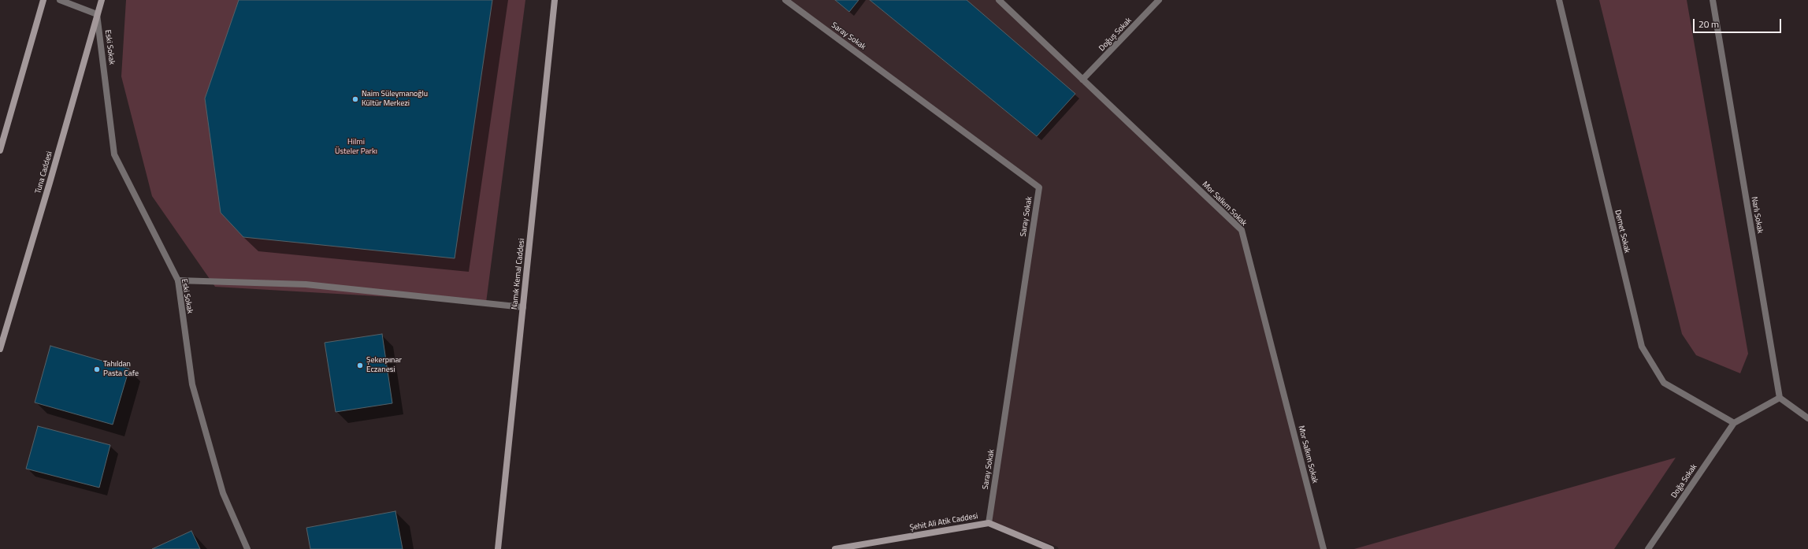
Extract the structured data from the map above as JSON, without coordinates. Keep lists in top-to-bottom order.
{
  "streets": {
    "street": [
      "Doğuş Sokak",
      "Saray Sokak",
      "Eski Sokak",
      "Tuna Caddesi",
      "Mor Salkım Sokak",
      "Narlı Sokak",
      "Demet Sokak",
      "Namık Kemal Caddesi",
      "Doğa Sokak",
      "Şehit Ali Atik Caddesi"
    ]
  },
  "crossings": [
    ["Doğuş Sokak", "Mor Salkım Sokak"],
    ["Saray Sokak", "Şehit Ali Atik Caddesi"],
    ["Eski Sokak", "Tuna Caddesi"],
    ["Demet Sokak", "Doğa Sokak"]
  ],
  "parks": ["Hilmi Üsteler Parkı"],
  "places": ["Naim Süleymanoğlu Kültür Merkezi", "Şekerpınar Eczanesi", "Tahıldan Pasta Cafe"],
  "scale_bar": "20 m"
}
